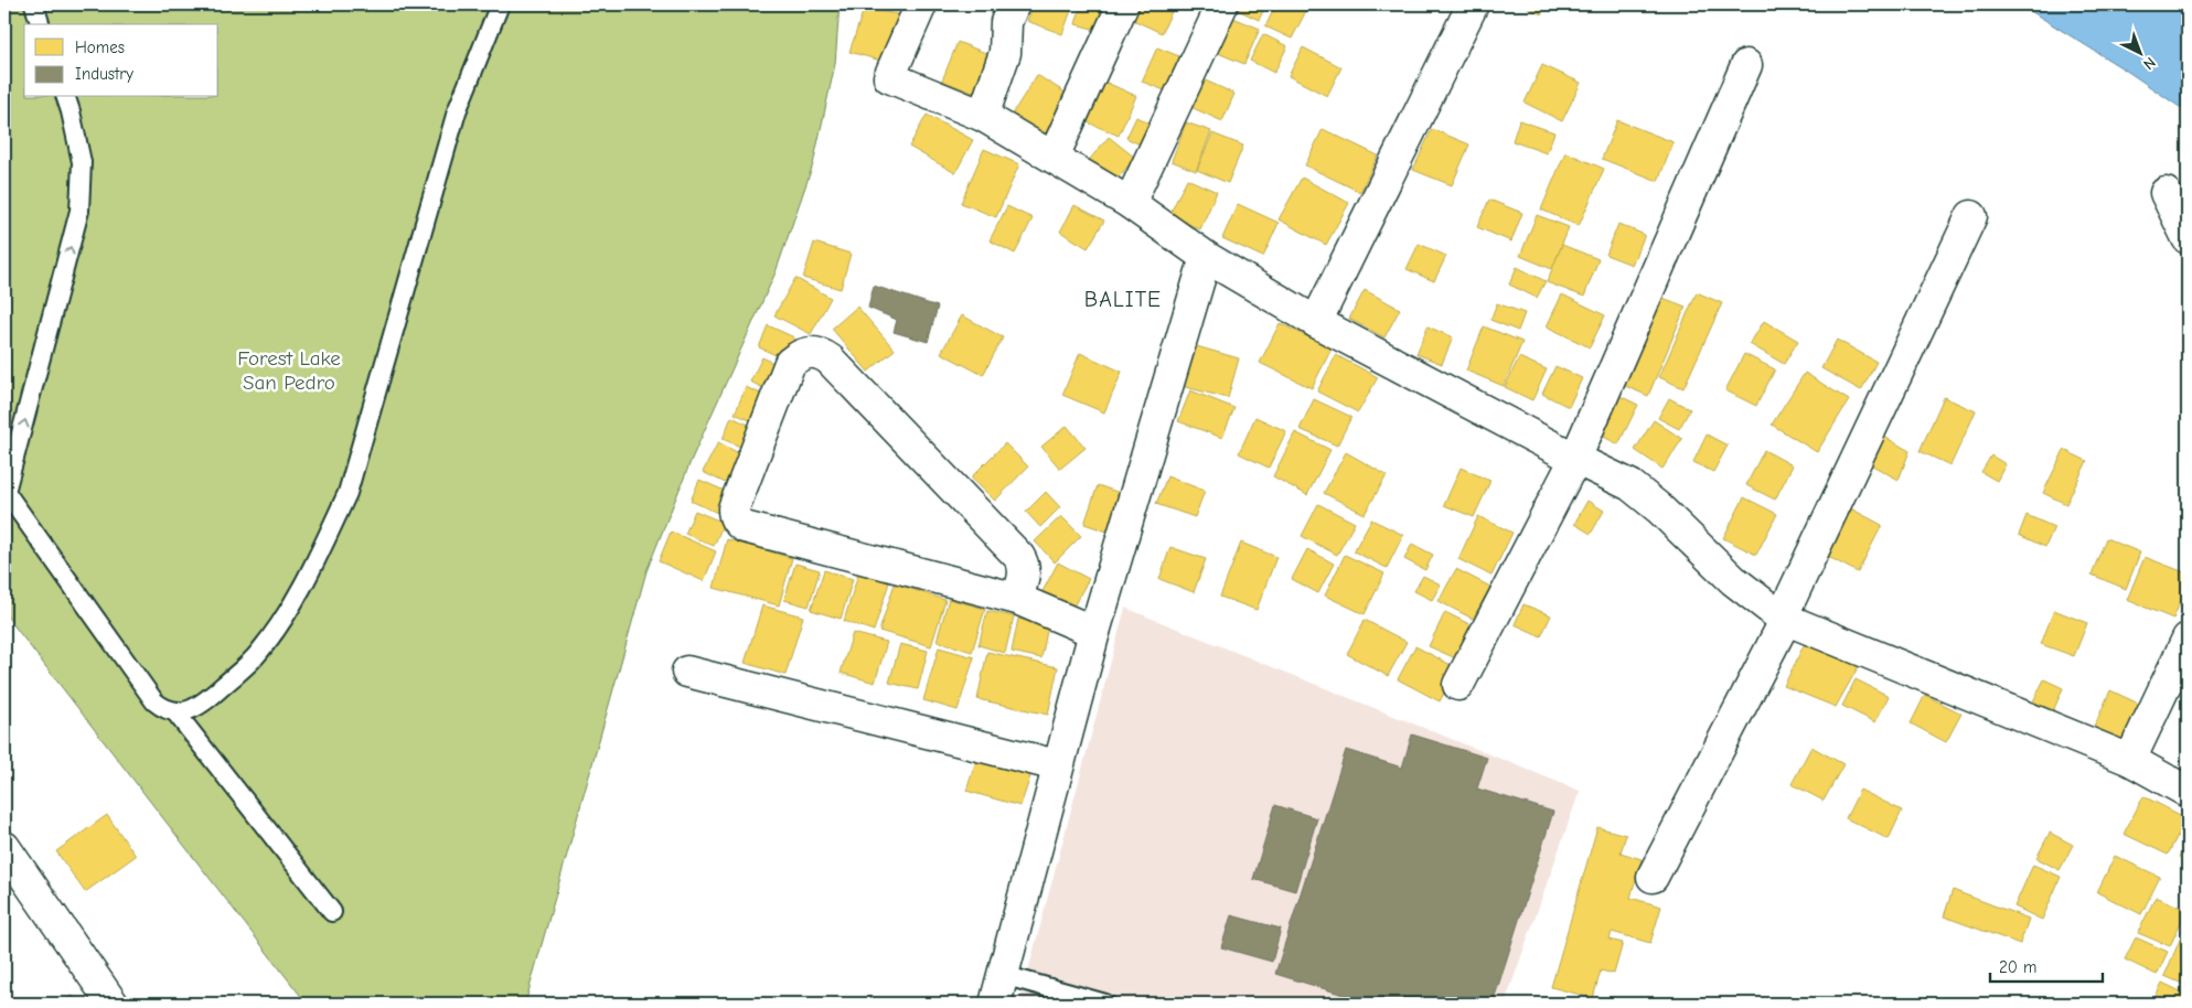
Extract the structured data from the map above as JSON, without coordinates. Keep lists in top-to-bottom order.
{
  "districts": ["BALITE"],
  "parks": ["Forest Lake San Pedro"],
  "legend": ["Homes", "Industry"],
  "scale_bar": "20 m",
  "north": "bottom right"
}
